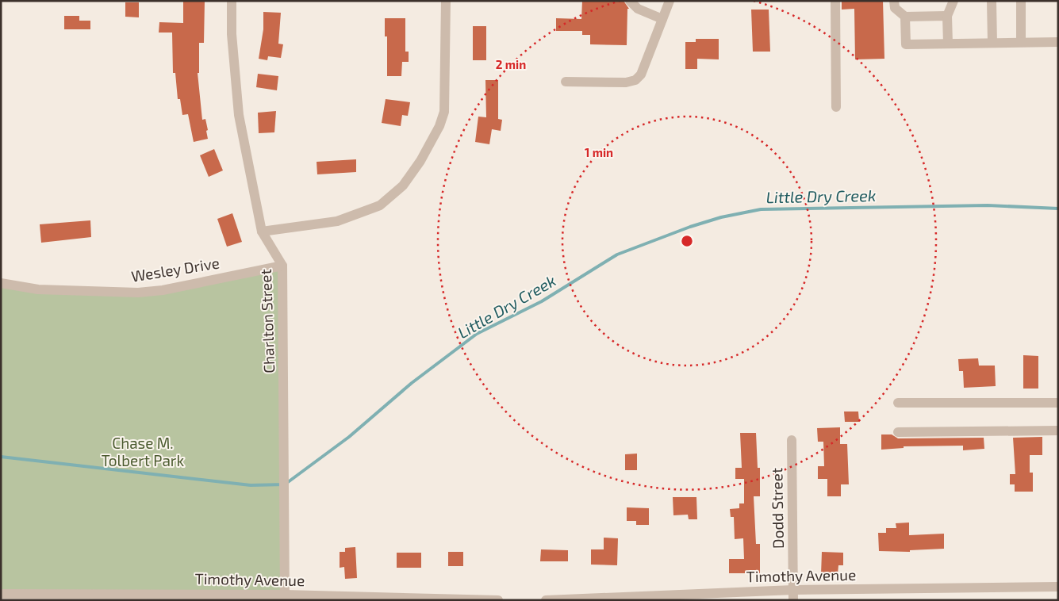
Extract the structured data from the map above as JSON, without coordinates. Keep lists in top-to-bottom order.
{
  "streets": {
    "street": [
      "Wesley Drive",
      "Charlton Street",
      "Dodd Street",
      "Timothy Avenue"
    ]
  },
  "crossings": [
    ["Wesley Drive", "Charlton Street"],
    ["Charlton Street", "Timothy Avenue"],
    ["Dodd Street", "Timothy Avenue"]
  ],
  "water": ["Little Dry Creek"],
  "parks": ["Chase M. Tolbert Park"],
  "rings": ["2 min", "1 min"]
}
